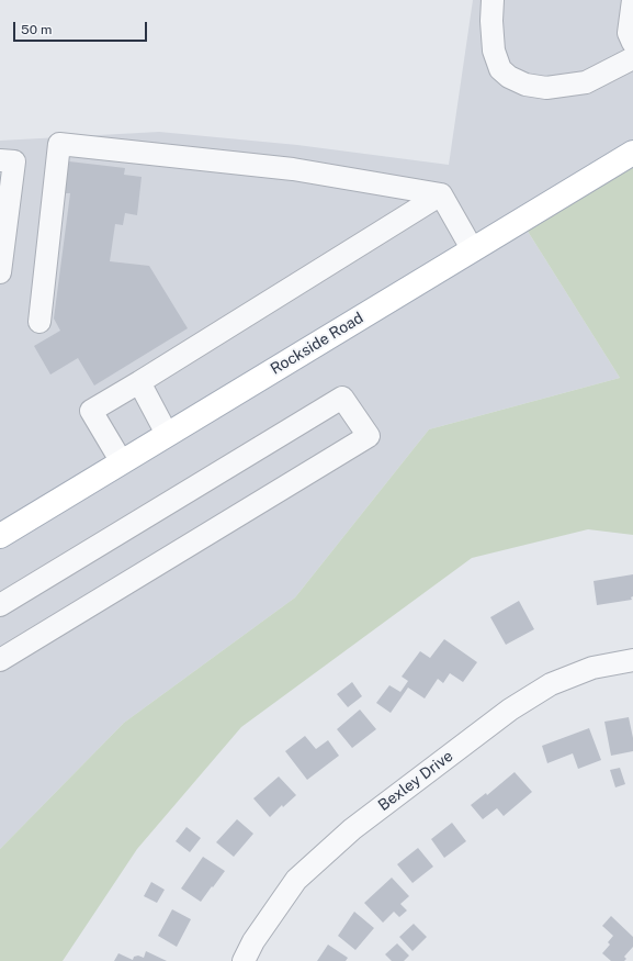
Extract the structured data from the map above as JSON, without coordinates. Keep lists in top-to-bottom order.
{
  "streets": {
    "main road": ["Rockside Road"],
    "street": ["Bexley Drive"]
  },
  "scale_bar": "50 m"
}
